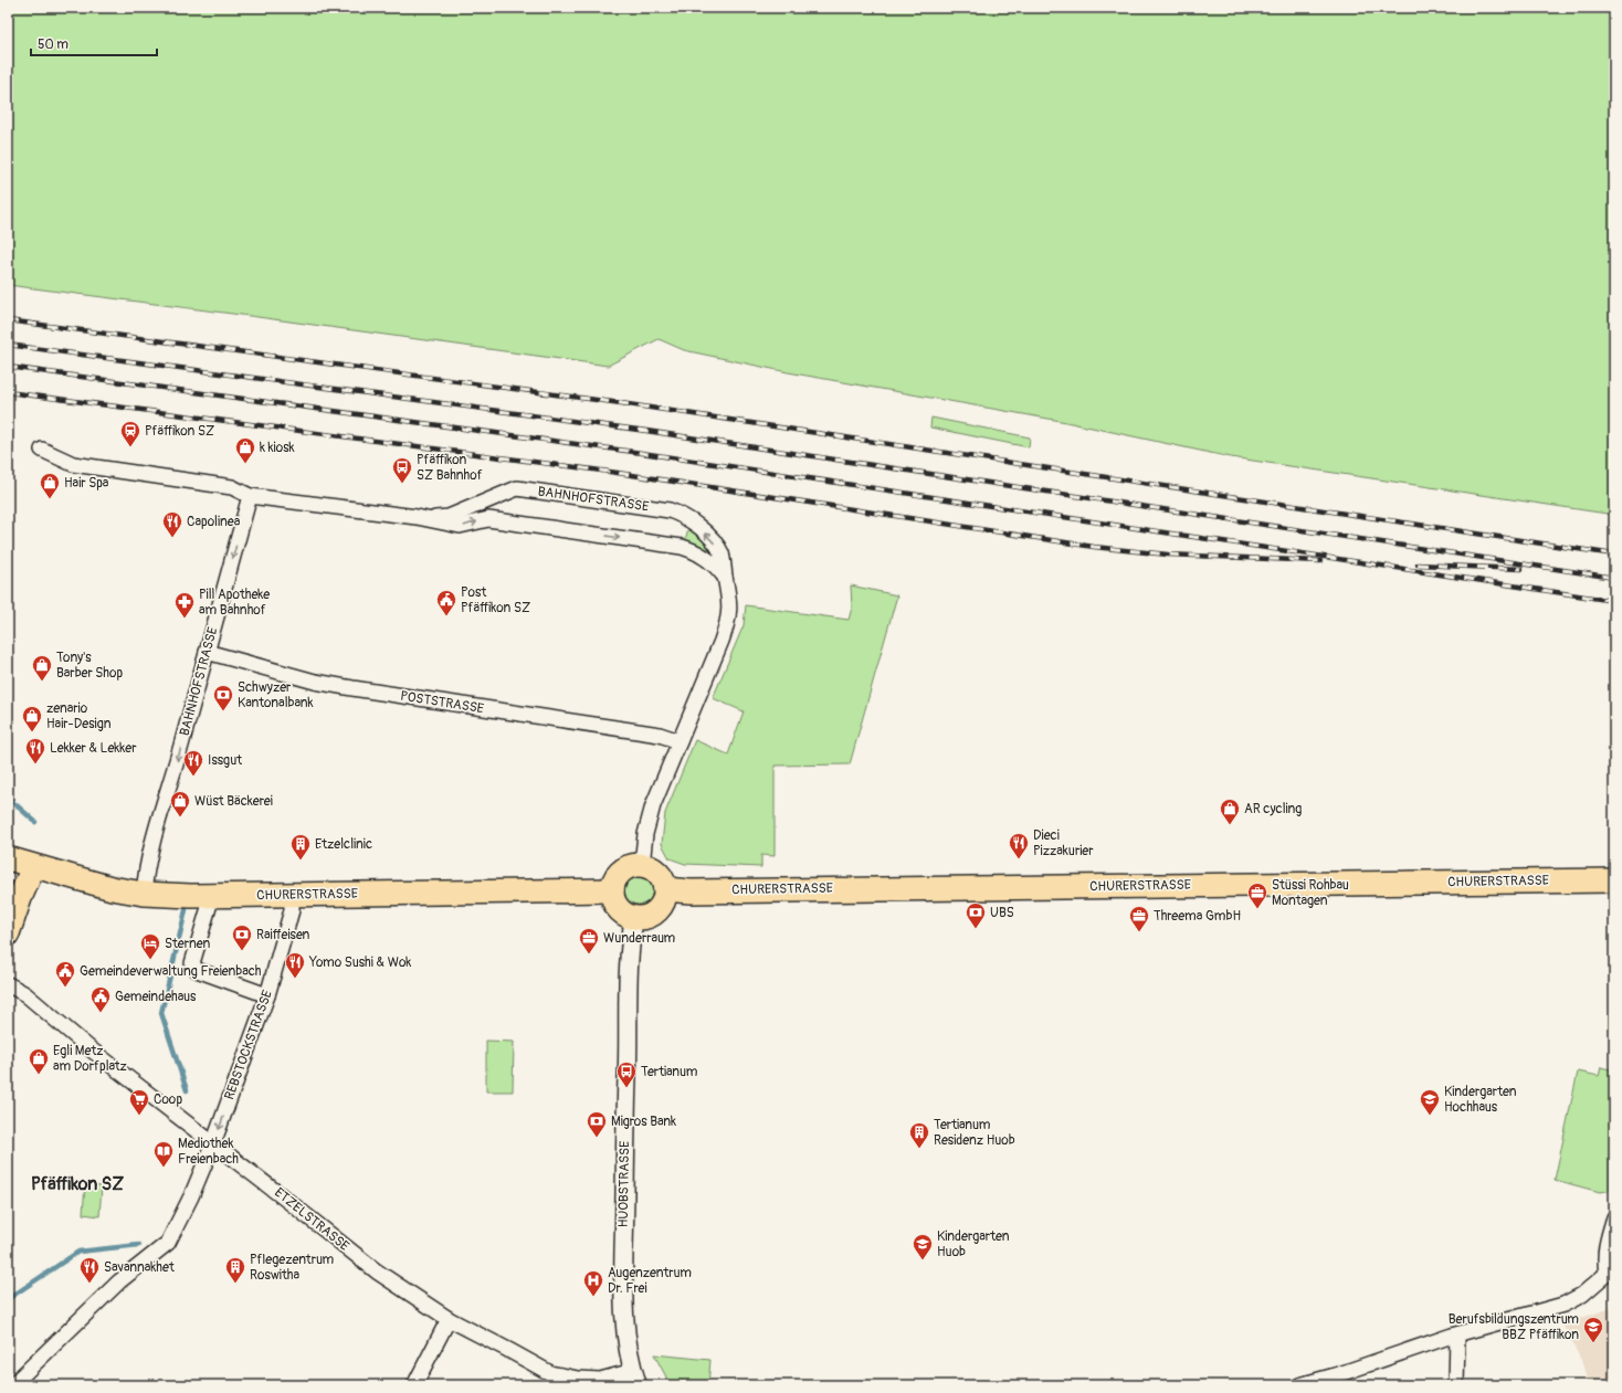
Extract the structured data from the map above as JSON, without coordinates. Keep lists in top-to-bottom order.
{
  "streets": {
    "main road": ["CHURERSTRASSE"],
    "street": [
      "BAHNHOFSTRASSE",
      "POSTSTRASSE",
      "REBSTOCKSTRASSE",
      "HUOBSTRASSE",
      "ETZELSTRASSE"
    ]
  },
  "crossings": [
    ["BAHNHOFSTRASSE", "POSTSTRASSE"],
    ["BAHNHOFSTRASSE", "CHURERSTRASSE"],
    ["BAHNHOFSTRASSE", "HUOBSTRASSE"],
    ["CHURERSTRASSE", "REBSTOCKSTRASSE"],
    ["CHURERSTRASSE", "HUOBSTRASSE"],
    ["REBSTOCKSTRASSE", "ETZELSTRASSE"],
    ["HUOBSTRASSE", "ETZELSTRASSE"]
  ],
  "districts": ["Pfäffikon SZ"],
  "places": {
    "station": ["Pfäffikon SZ"],
    "shop": [
      "k kiosk",
      "Hair Spa",
      "Tony's Barber Shop",
      "zenario Hair-Design",
      "Wüst Bäckerei",
      "AR cycling",
      "Egli Metz am Dorfplatz"
    ],
    "bus stop": ["Pfäffikon SZ Bahnhof", "Tertianum"],
    "restaurant": [
      "Capolinea",
      "Lekker & Lekker",
      "Issgut",
      "Dieci Pizzakurier",
      "Yomo Sushi & Wok",
      "Savannakhet"
    ],
    "public building": ["Post Pfäffikon SZ", "Gemeindeverwaltung Freienbach", "Gemeindehaus"],
    "pharmacy": ["Pill Apotheke am Bahnhof"],
    "bank": [
      "Schwyzer Kantonalbank",
      "UBS",
      "Raiffeisen",
      "Migros Bank"
    ],
    "building": ["Etzelclinic", "Tertianum Residenz Huob", "Pflegezentrum Roswitha"],
    "office": ["Stüssi Rohbau Montagen", "Threema GmbH", "Wunderraum"],
    "hotel": ["Sternen"],
    "supermarket": ["Coop"],
    "school or university": ["Kindergarten Hochhaus", "Kindergarten Huob", "Berufsbildungszentrum BBZ Pfäffikon"],
    "library": ["Mediothek Freienbach"],
    "hospital": ["Augenzentrum Dr. Frei"]
  },
  "scale_bar": "50 m"
}
